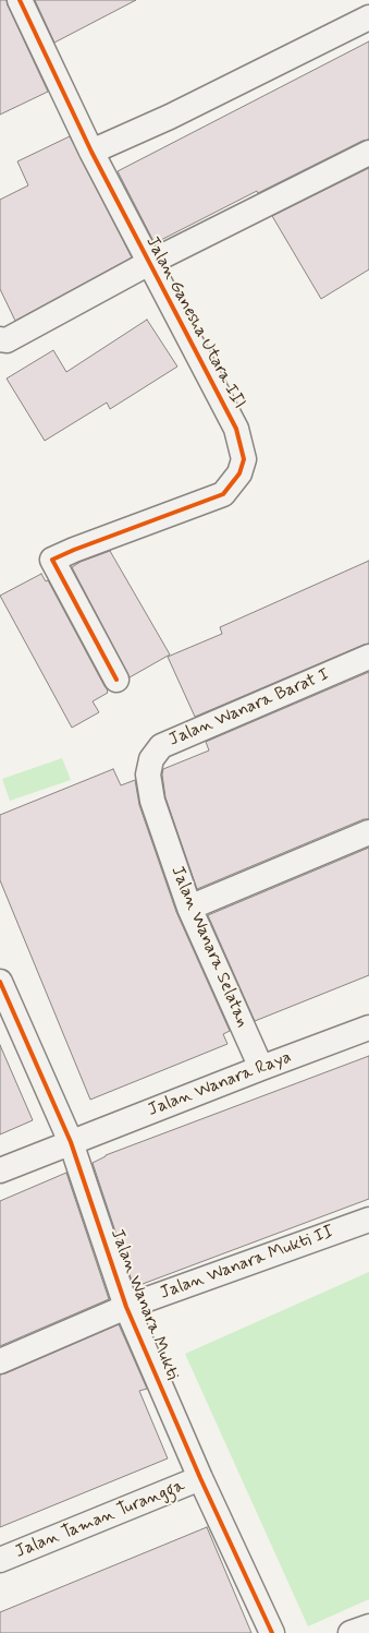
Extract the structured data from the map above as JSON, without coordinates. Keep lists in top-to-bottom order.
{
  "streets": {
    "street": [
      "Jalan Ganesha Utara III",
      "Jalan Wanara Barat I",
      "Jalan Wanara Selatan",
      "Jalan Wanara Raya",
      "Jalan Wanara Mukti II",
      "Jalan Wanara Mukti",
      "Jalan Taman Turangga"
    ]
  },
  "crossings": [
    ["Jalan Wanara Barat I", "Jalan Wanara Selatan"],
    ["Jalan Wanara Selatan", "Jalan Wanara Raya"],
    ["Jalan Wanara Raya", "Jalan Wanara Mukti"],
    ["Jalan Wanara Mukti II", "Jalan Wanara Mukti"],
    ["Jalan Wanara Mukti", "Jalan Taman Turangga"]
  ]
}
